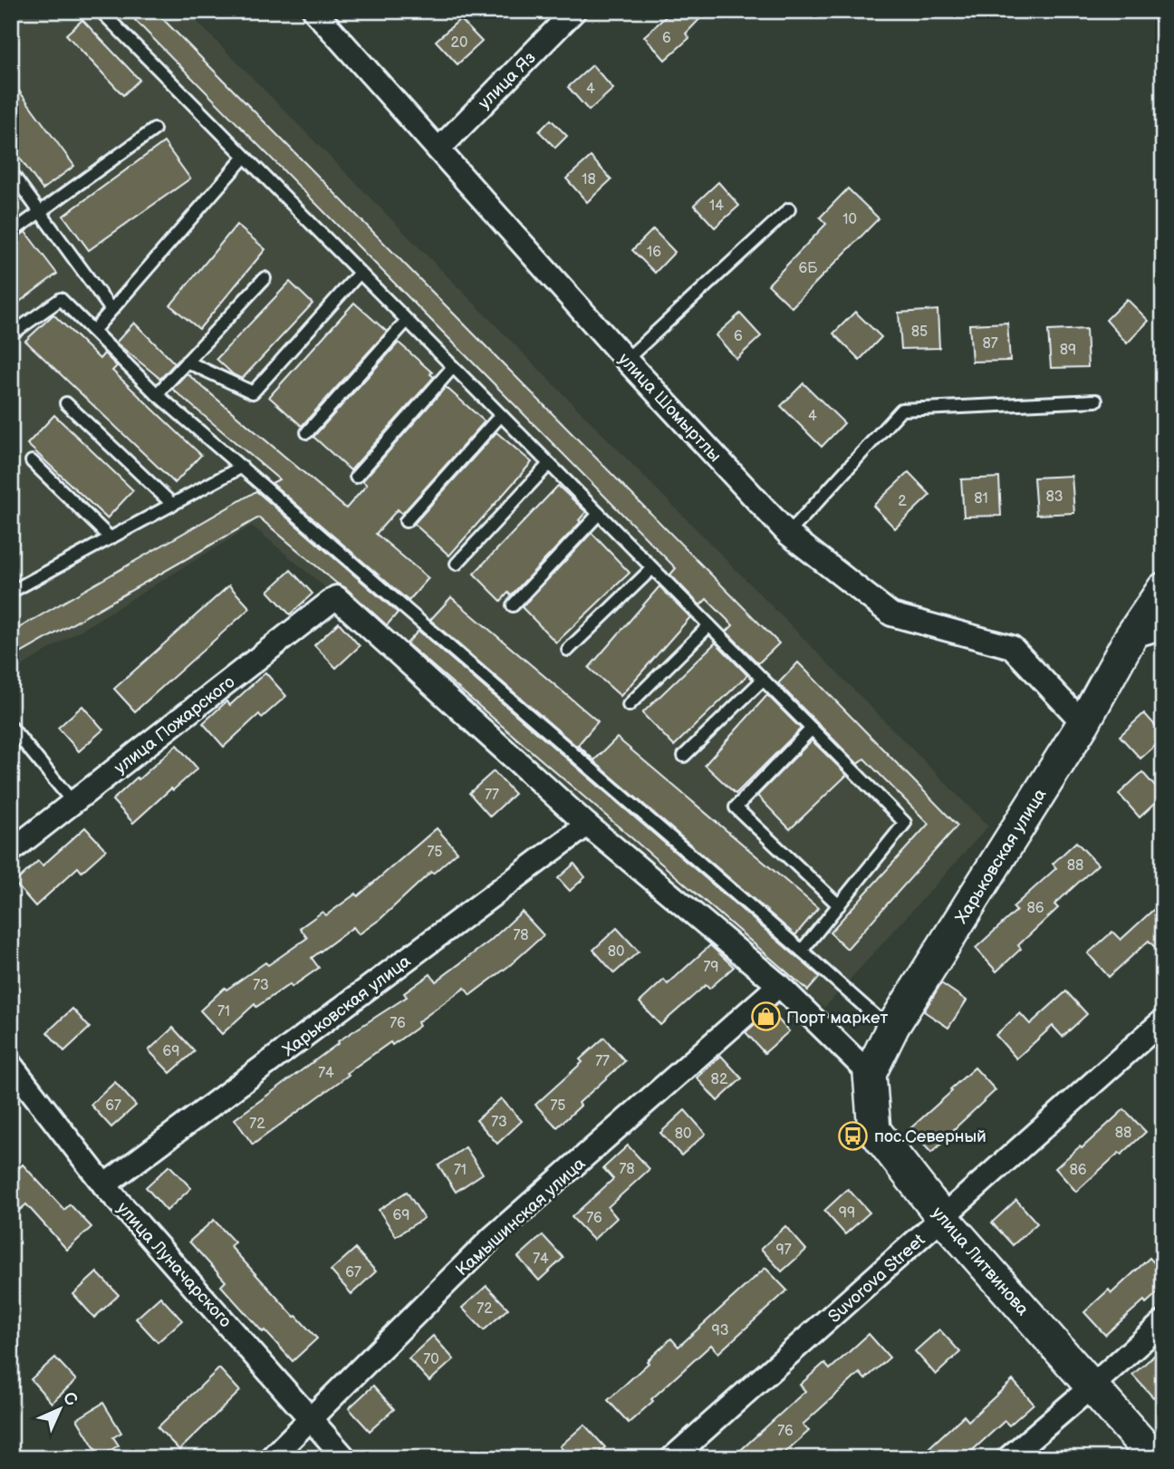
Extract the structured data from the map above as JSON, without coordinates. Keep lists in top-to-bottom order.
{
  "streets": {
    "street": [
      "улица Яз",
      "улица Шомыртлы",
      "улица Пожарского",
      "Харьковская улица",
      "Камышинская улица",
      "улица Литвинова",
      "улица Луначарского",
      "Suvorova Street"
    ]
  },
  "crossings": [
    ["улица Яз", "улица Шомыртлы"],
    ["улица Шомыртлы", "Харьковская улица"],
    ["улица Пожарского", "Харьковская улица"],
    ["Харьковская улица", "улица Литвинова"],
    ["Харьковская улица", "улица Луначарского"],
    ["Камышинская улица", "улица Луначарского"],
    ["улица Литвинова", "Suvorova Street"]
  ],
  "places": {
    "shop": ["Порт маркет"],
    "bus stop": ["пос.Северный"]
  },
  "house_numbers": [
    "6",
    "20",
    "4",
    "18",
    "14",
    "10",
    "16",
    "6Б",
    "85",
    "6",
    "87",
    "89",
    "4",
    "83",
    "81",
    "2",
    "77",
    "75",
    "88",
    "86",
    "78",
    "80",
    "79",
    "73",
    "71",
    "76",
    "69",
    "77",
    "74",
    "82",
    "67",
    "75",
    "73",
    "72",
    "88",
    "80",
    "78",
    "71",
    "86",
    "99",
    "69",
    "76",
    "97",
    "74",
    "67",
    "72",
    "93",
    "70",
    "76"
  ],
  "north": "top right"
}
